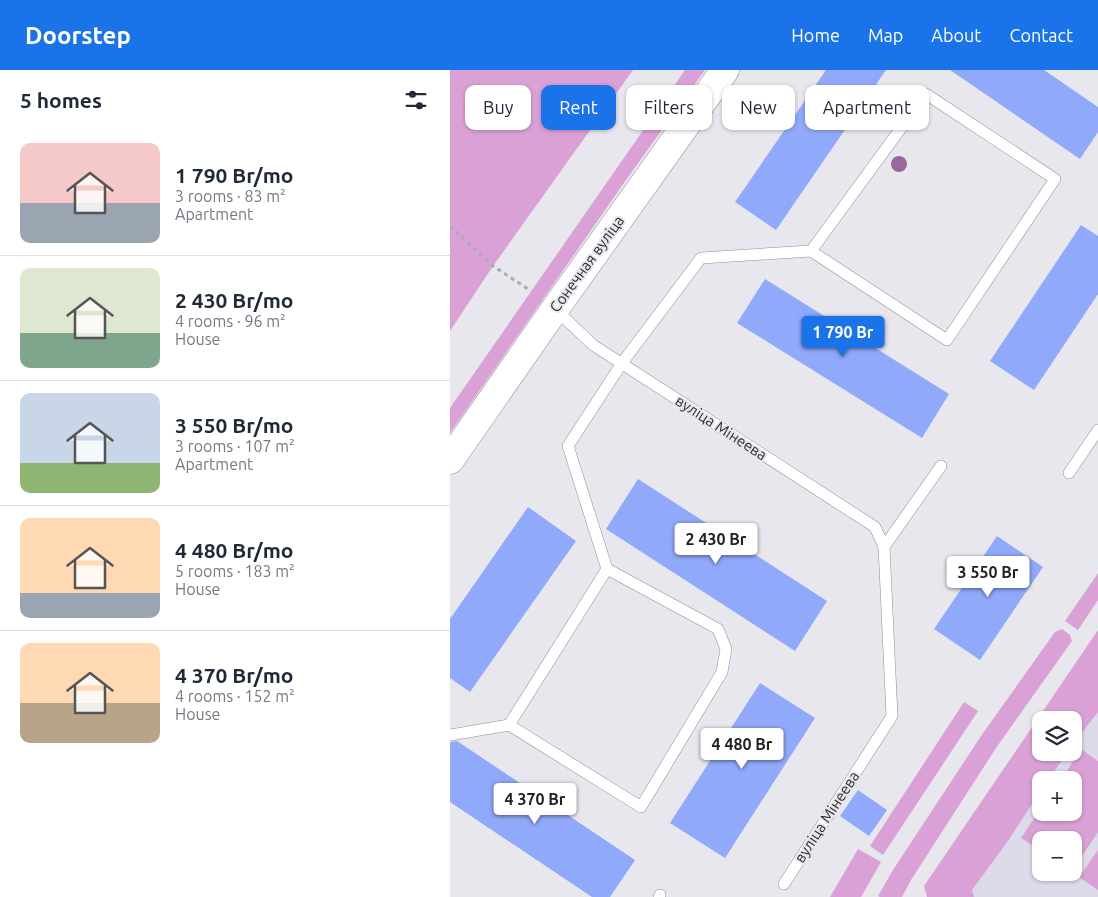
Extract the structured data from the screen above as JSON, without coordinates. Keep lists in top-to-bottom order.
{
  "streets": {
    "street": ["Сонечная вуліца"],
    "lane": ["вуліца Мінеева"]
  },
  "crossings": [
    ["Сонечная вуліца", "вуліца Мінеева"]
  ],
  "page": {
    "header": "Doorstep",
    "nav": [
      "Home",
      "Map",
      "About",
      "Contact"
    ],
    "heading": "5 homes",
    "chip": [
      "Buy",
      "Rent",
      "Filters",
      "New",
      "Apartment"
    ],
    "list": [
      {
        "name": "1 790 Br/mo",
        "note": "3 rooms · 83 m² · Apartment"
      },
      {
        "name": "2 430 Br/mo",
        "note": "4 rooms · 96 m² · House"
      },
      {
        "name": "3 550 Br/mo",
        "note": "3 rooms · 107 m² · Apartment"
      },
      {
        "name": "4 480 Br/mo",
        "note": "5 rooms · 183 m² · House"
      },
      {
        "name": "4 370 Br/mo",
        "note": "4 rooms · 152 m² · House"
      }
    ],
    "price": [
      "1 790 Br",
      "2 430 Br",
      "3 550 Br",
      "4 480 Br",
      "4 370 Br"
    ],
    "map_buttons": ["+", "−"]
  }
}
